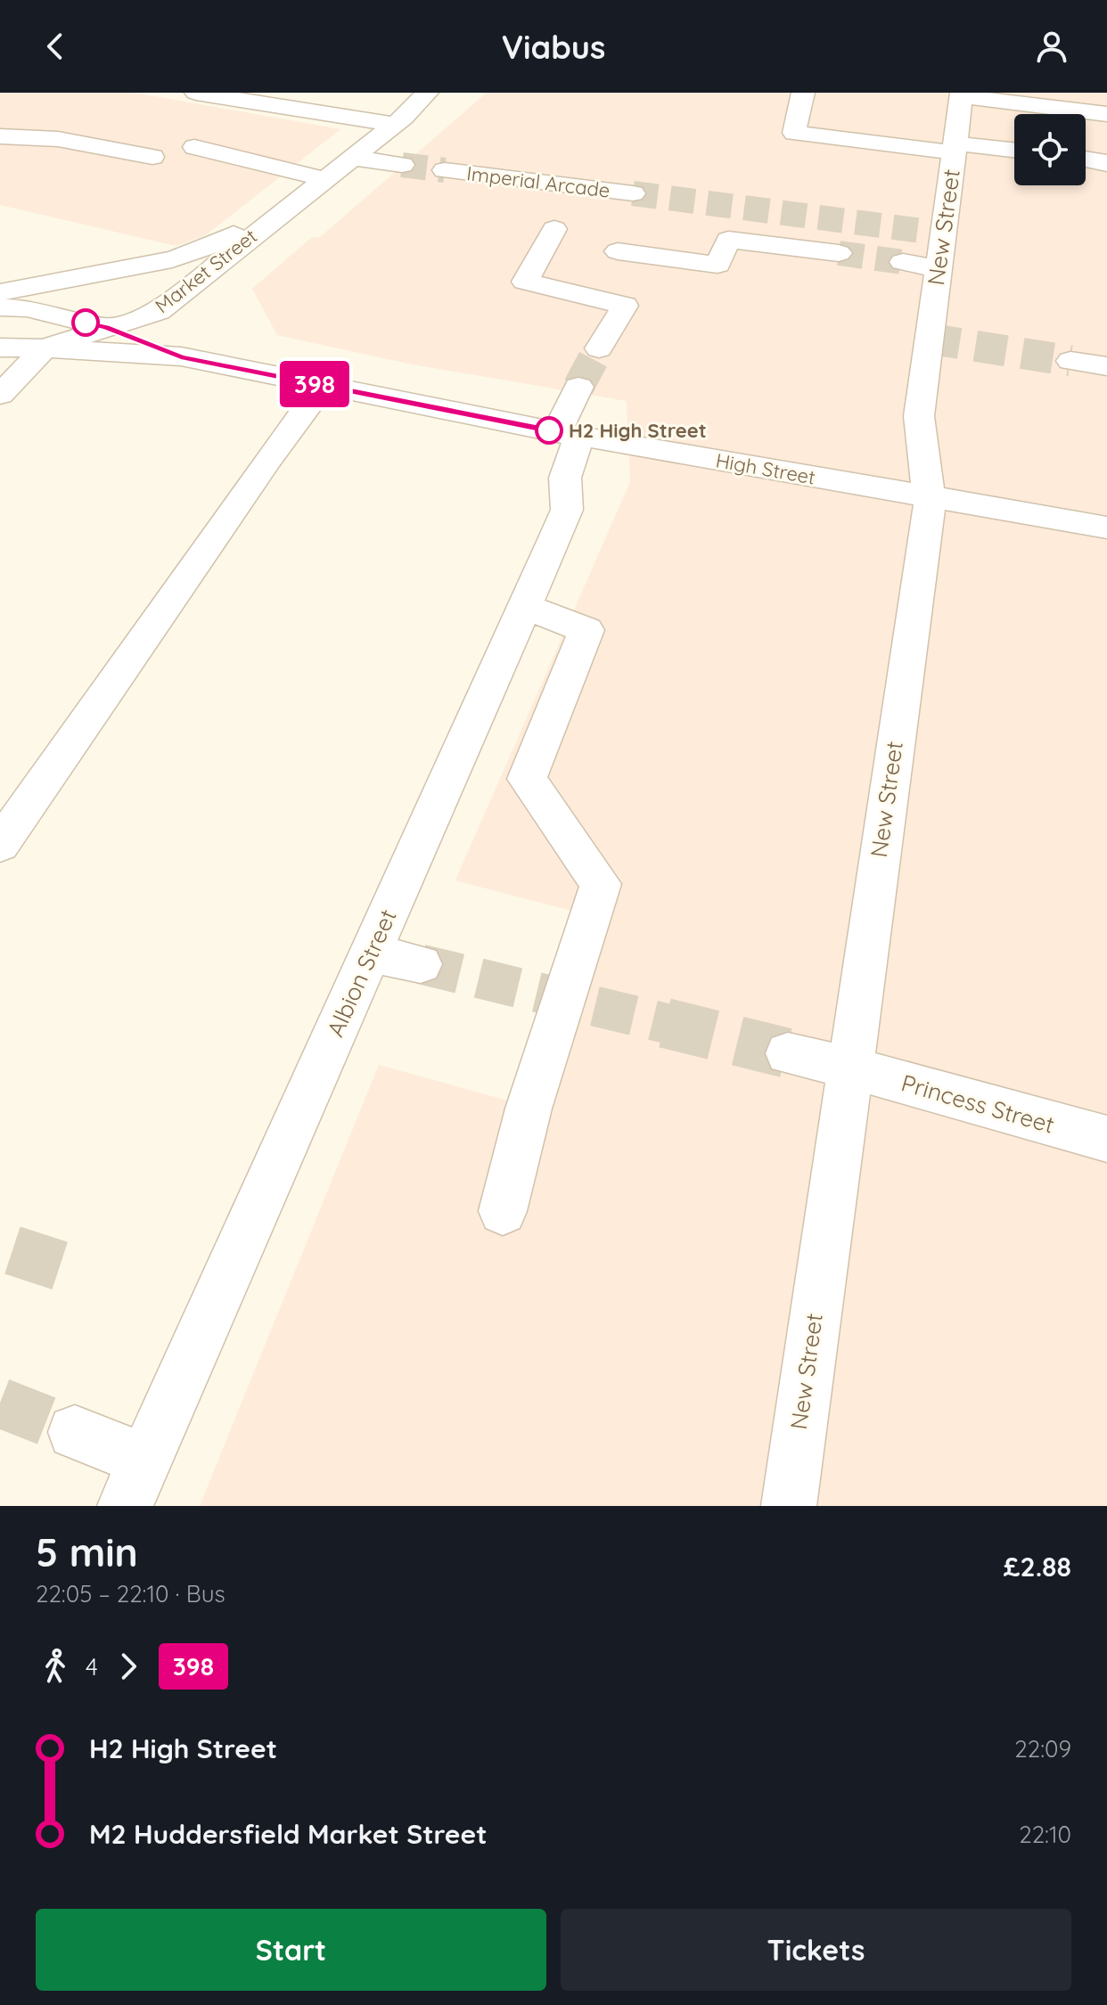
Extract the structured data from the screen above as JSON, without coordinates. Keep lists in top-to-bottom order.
{
  "streets": {
    "street": [
      "Imperial Arcade",
      "New Street",
      "Market Street",
      "High Street",
      "Albion Street",
      "Princess Street"
    ]
  },
  "crossings": [
    ["New Street", "High Street"],
    ["New Street", "Princess Street"],
    ["Market Street", "High Street"],
    ["High Street", "Albion Street"]
  ],
  "places": ["H2 High Street"],
  "lines": ["bus line 398"],
  "page": {
    "header": "Viabus",
    "on_map": "398",
    "heading": ["5 min", "22:05 – 22:10 · Bus", "£2.88"],
    "legs": ["4", "398"],
    "list": [
      {
        "name": "H2 High Street",
        "value": "22:09"
      },
      {
        "name": "M2 Huddersfield Market Street",
        "value": "22:10"
      }
    ],
    "buttons": ["Start", "Tickets"]
  }
}
